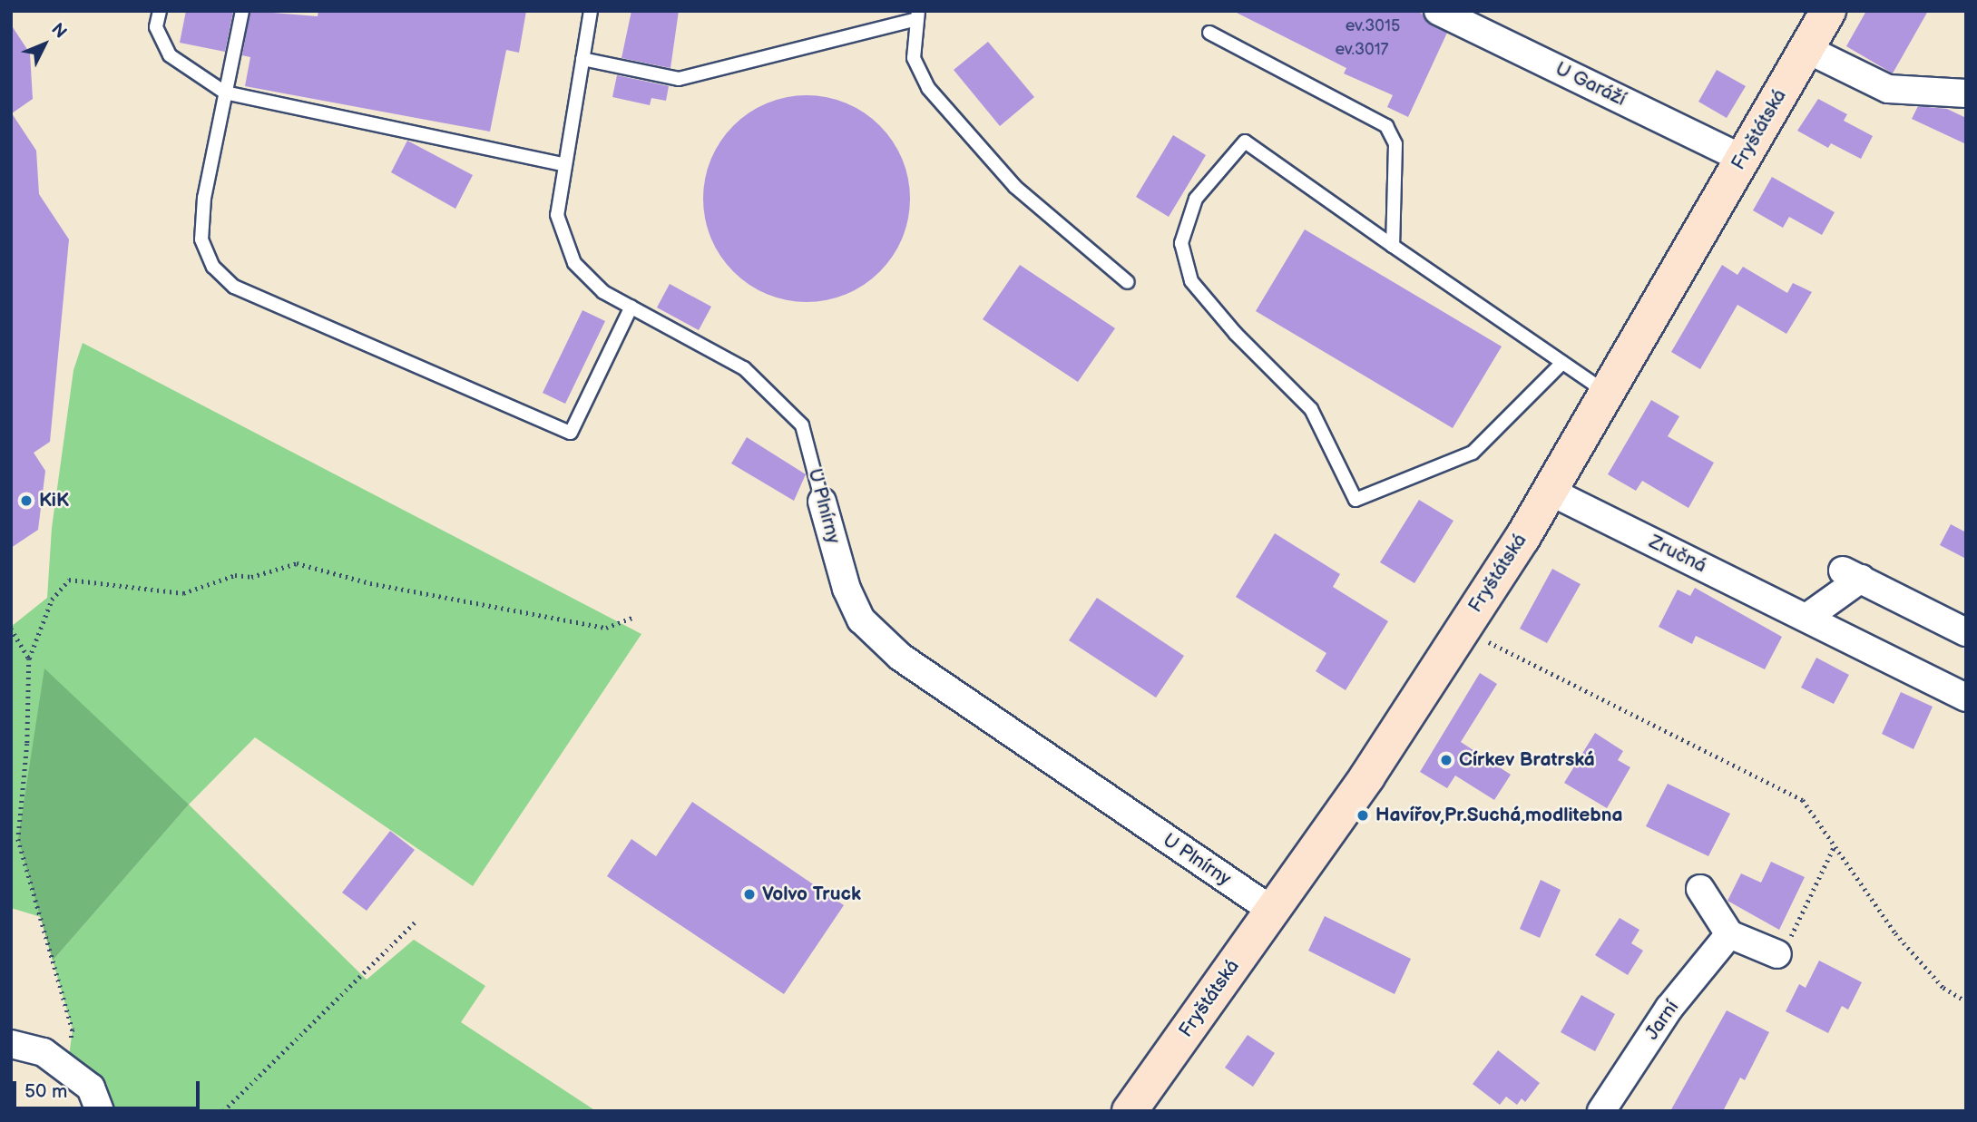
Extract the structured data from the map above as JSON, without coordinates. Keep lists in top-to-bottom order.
{
  "streets": {
    "street": [
      "U Garáží",
      "Fryštátská",
      "U Plnírny",
      "Zručná",
      "Jarní"
    ]
  },
  "crossings": [
    ["U Garáží", "Fryštátská"],
    ["Fryštátská", "U Plnírny"],
    ["Fryštátská", "Zručná"]
  ],
  "places": [
    "KiK",
    "Církev Bratrská",
    "Havířov,Pr.Suchá,modlitebna",
    "Volvo Truck"
  ],
  "house_numbers": ["ev.3015", "ev.3017"],
  "scale_bar": "50 m",
  "north": "top right"
}
